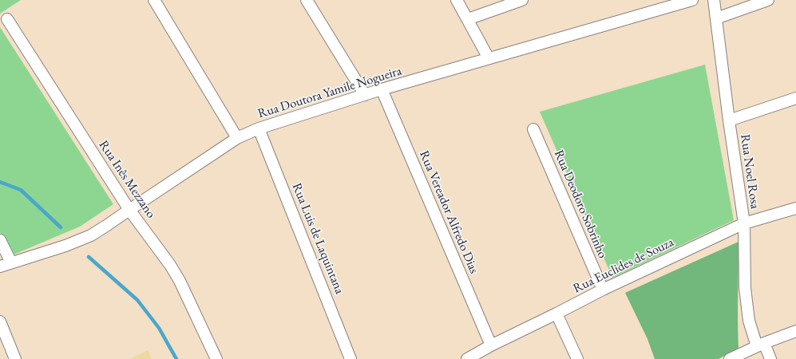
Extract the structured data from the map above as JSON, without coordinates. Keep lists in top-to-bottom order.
{
  "streets": {
    "street": [
      "Rua Doutora Yamile Nogueira",
      "Rua Noel Rosa",
      "Rua Inês Mezzano",
      "Rua Deodoro Sobrinho",
      "Rua Vereador Alfredo Dias",
      "Rua Luis de Laquintana",
      "Rua Euclides de Souza"
    ]
  },
  "crossings": [
    ["Rua Doutora Yamile Nogueira", "Rua Inês Mezzano"],
    ["Rua Doutora Yamile Nogueira", "Rua Vereador Alfredo Dias"],
    ["Rua Doutora Yamile Nogueira", "Rua Luis de Laquintana"],
    ["Rua Noel Rosa", "Rua Euclides de Souza"],
    ["Rua Deodoro Sobrinho", "Rua Euclides de Souza"],
    ["Rua Vereador Alfredo Dias", "Rua Euclides de Souza"]
  ]
}
